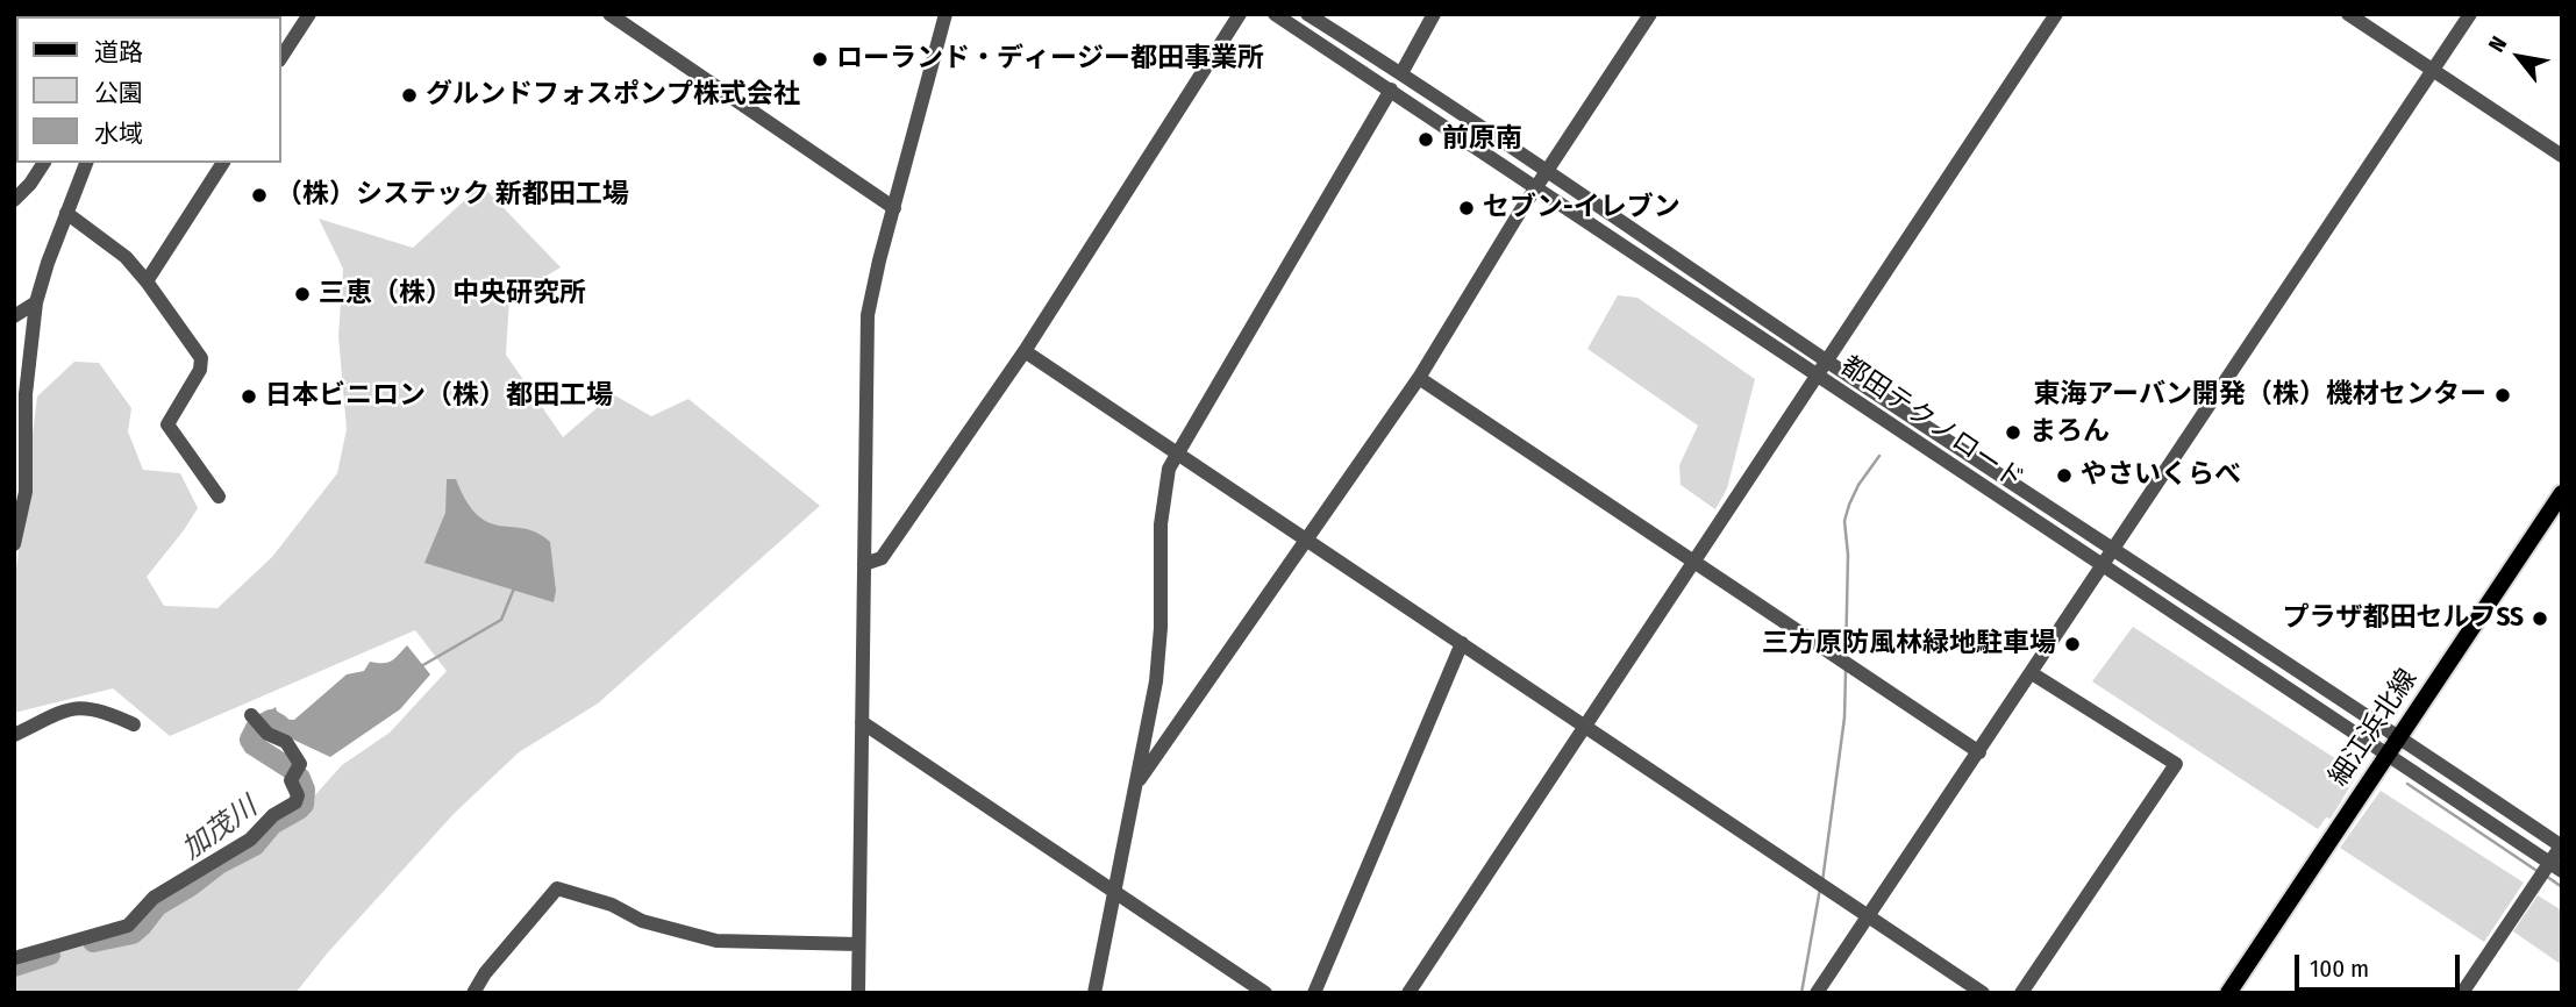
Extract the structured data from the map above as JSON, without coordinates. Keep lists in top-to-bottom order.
{
  "streets": {
    "main road": ["細江浜北線"],
    "street": ["都田テクノロード"]
  },
  "crossings": [
    ["都田テクノロード", "細江浜北線"]
  ],
  "water": ["加茂川"],
  "places": [
    "ローランド・ディージー都田事業所",
    "グルンドフォスポンプ株式会社",
    "前原南",
    "（株）システック 新都田工場",
    "セブン-イレブン",
    "三恵（株）中央研究所",
    "東海アーバン開発（株）機材センター",
    "日本ビニロン（株）都田工場",
    "まろん",
    "やさいくらべ",
    "プラザ都田セルフSS",
    "三方原防風林緑地駐車場"
  ],
  "legend": ["道路", "公園", "水域"],
  "scale_bar": "100 m",
  "north": "top left"
}
